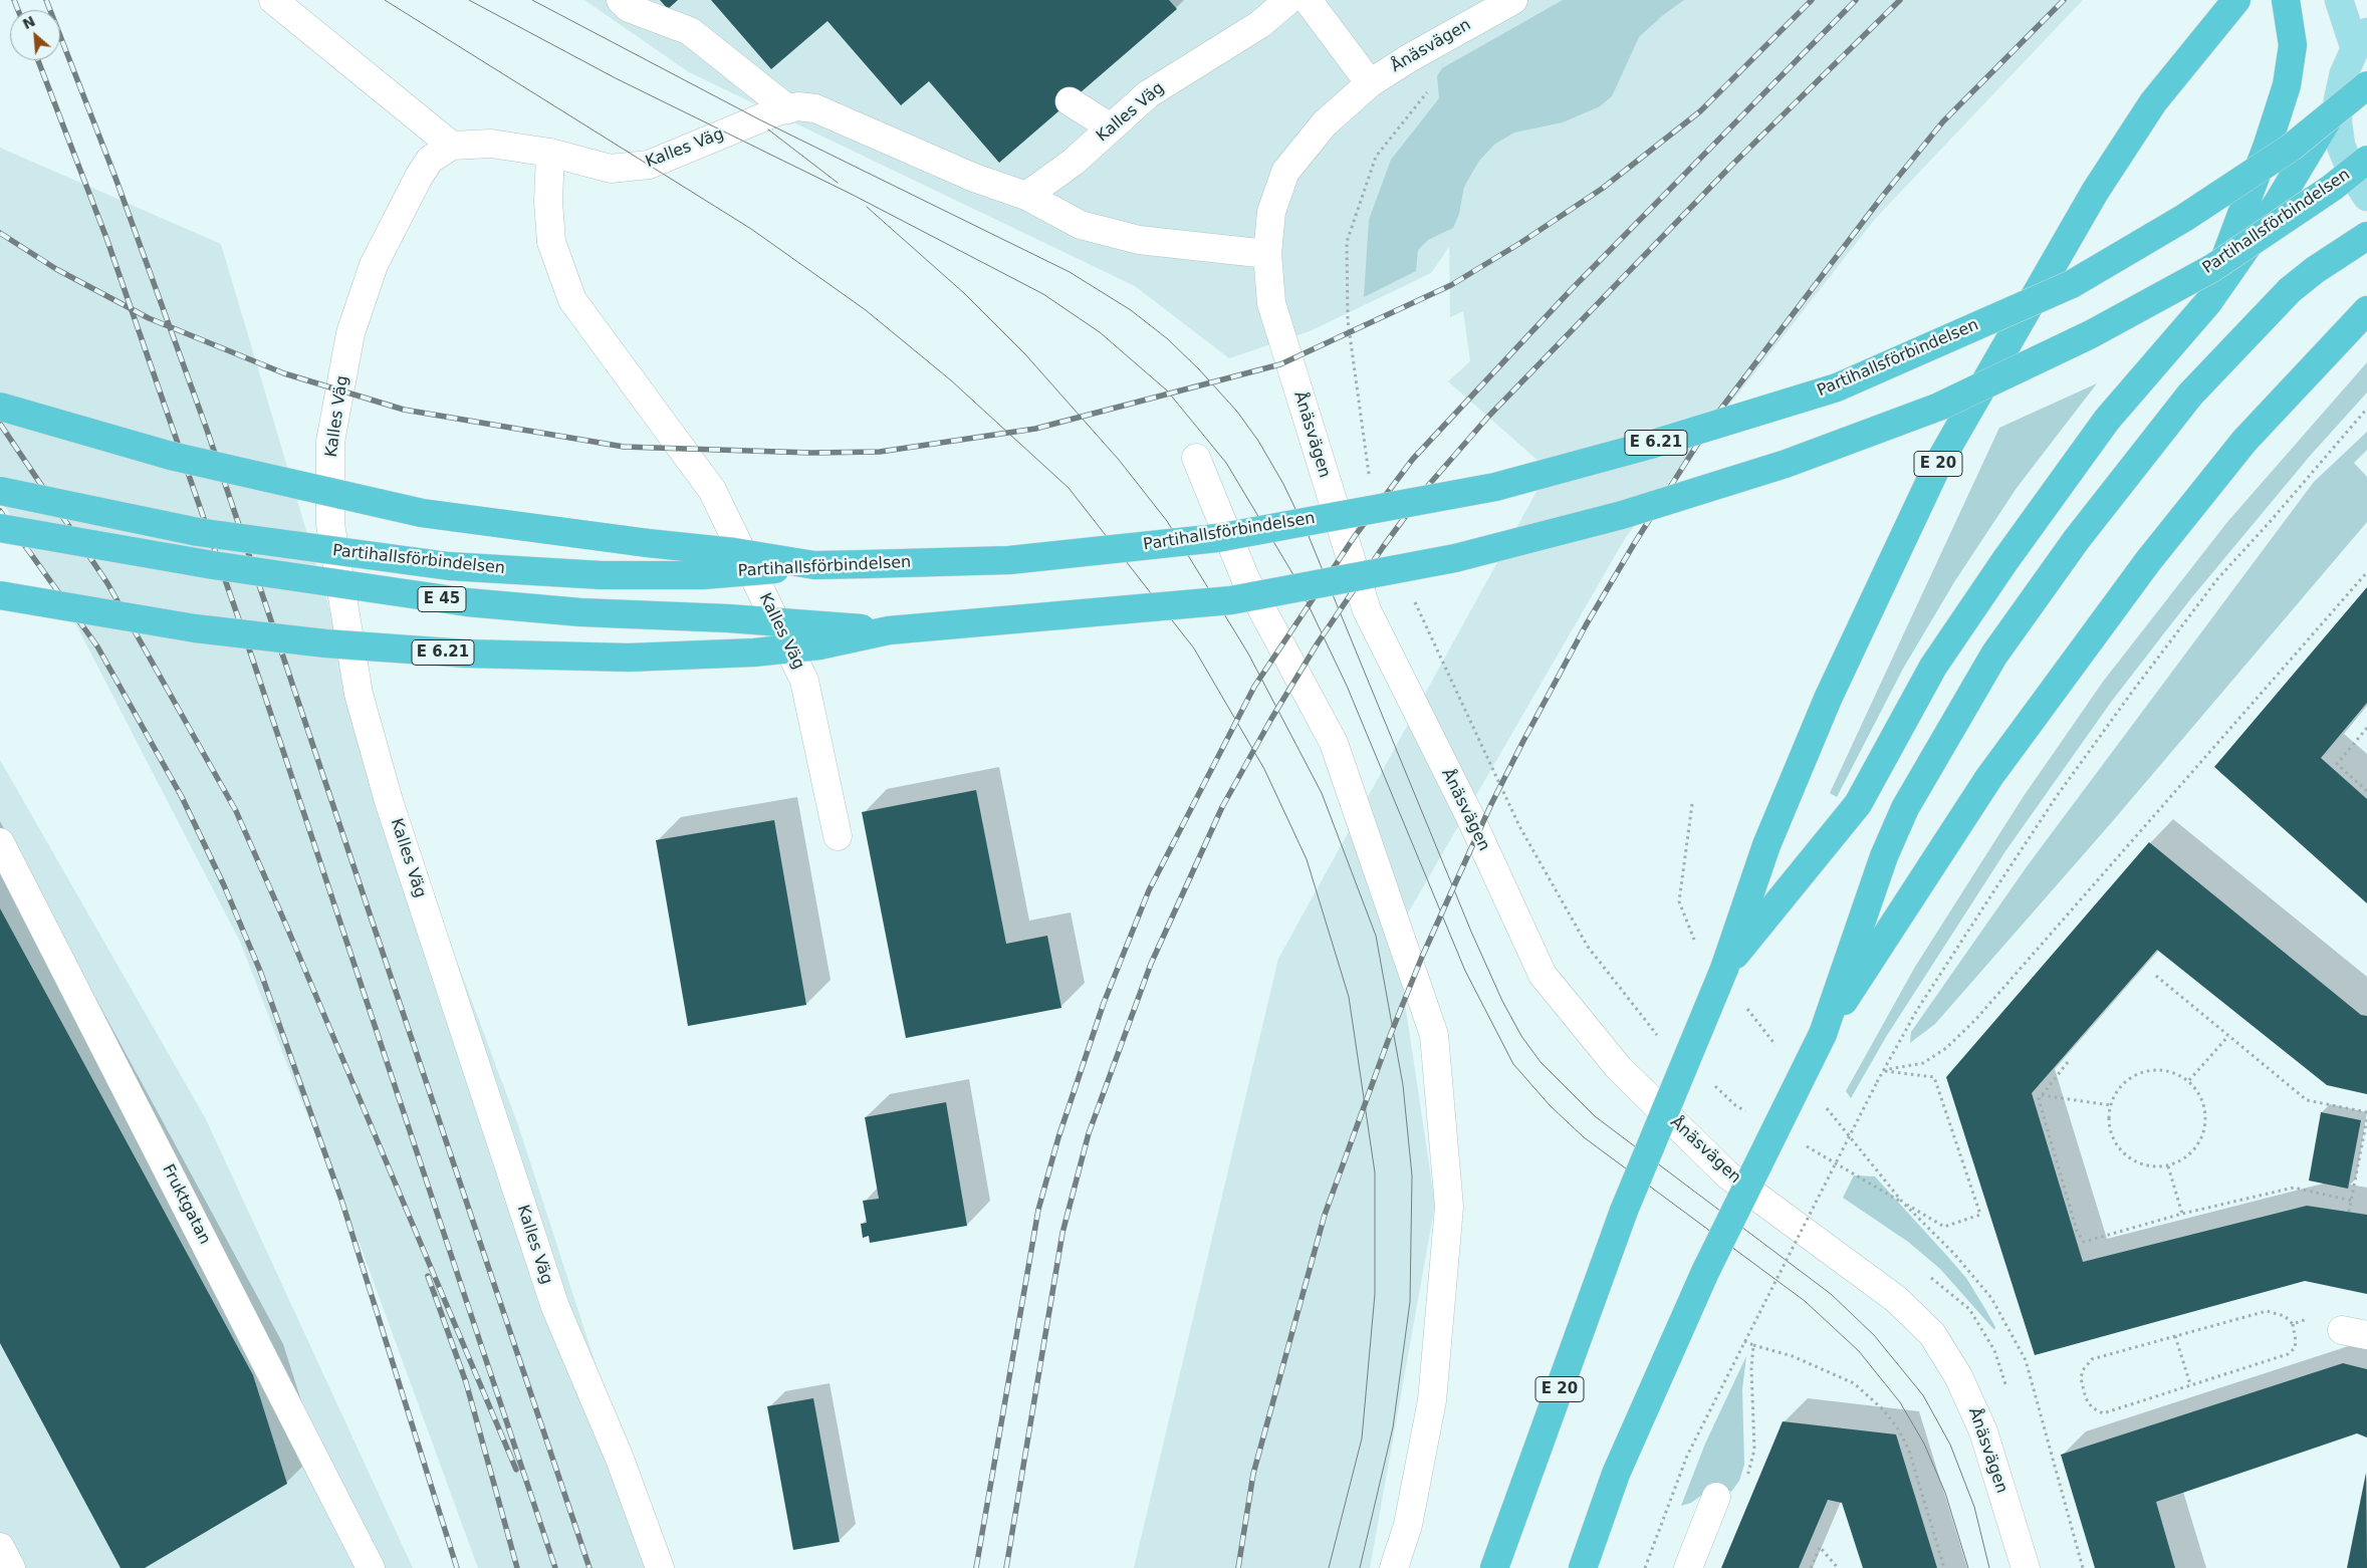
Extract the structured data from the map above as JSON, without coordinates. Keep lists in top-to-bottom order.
{
  "streets": {
    "highway": [
      "Partihallsförbindelsen",
      "E 6.21",
      "E 20",
      "E 45"
    ],
    "street": ["Ånäsvägen", "Kalles Väg", "Fruktgatan"]
  },
  "crossings": [
    ["Ånäsvägen", "Kalles Väg"],
    ["Partihallsförbindelsen", "E 6.21"]
  ],
  "north": "top left"
}
